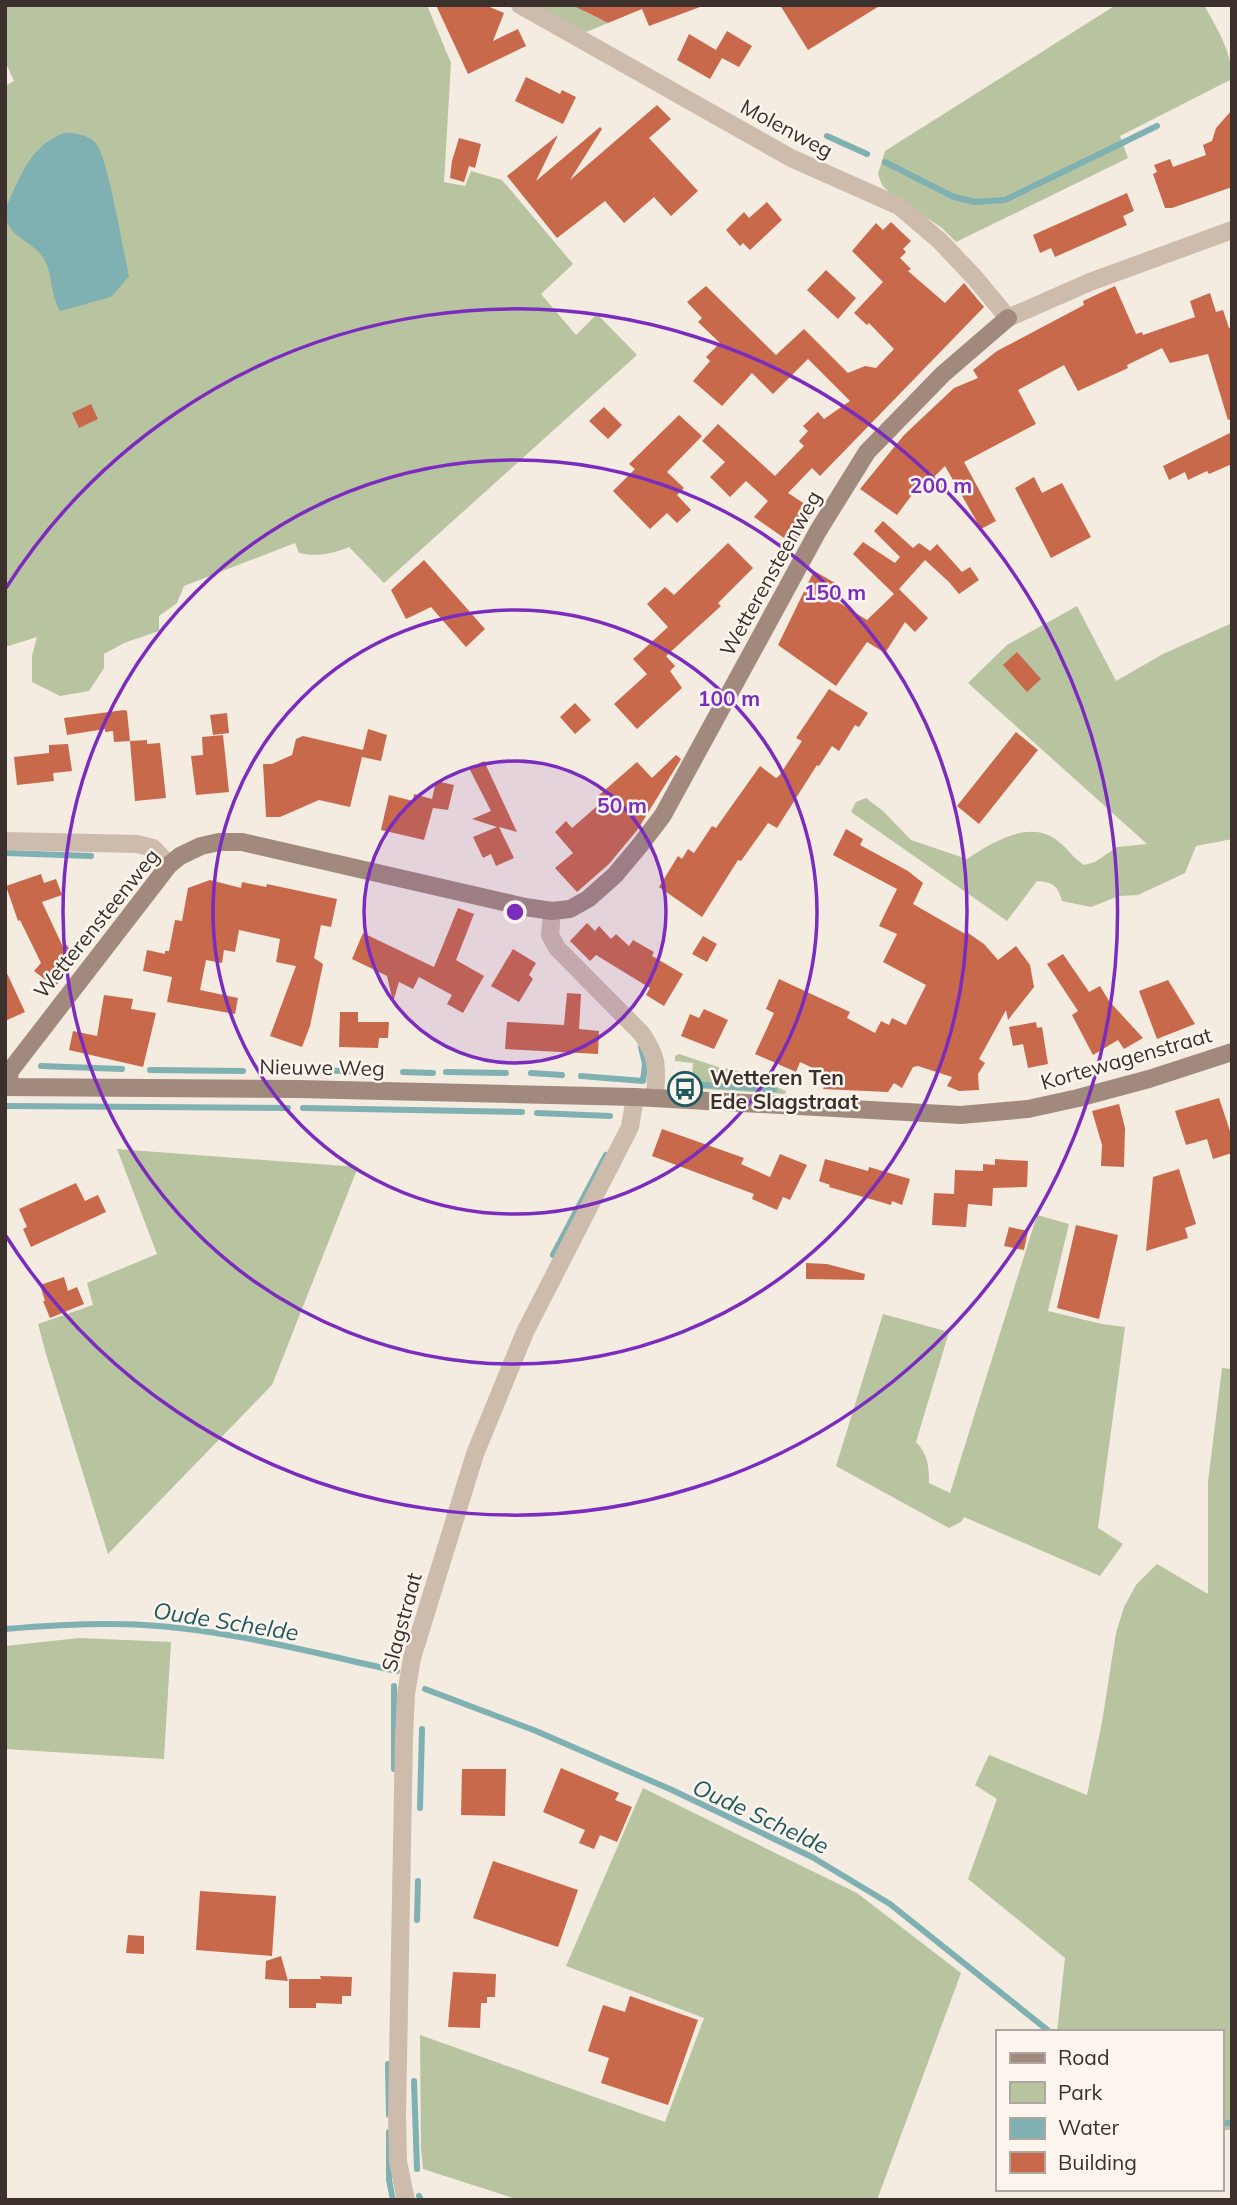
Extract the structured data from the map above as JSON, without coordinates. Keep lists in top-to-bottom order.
{
  "streets": {
    "street": [
      "Molenweg",
      "Wetterensteenweg",
      "Kortewagenstraat",
      "Nieuwe Weg",
      "Slagstraat"
    ]
  },
  "crossings": [
    ["Molenweg", "Wetterensteenweg"],
    ["Wetterensteenweg", "Nieuwe Weg"],
    ["Kortewagenstraat", "Nieuwe Weg"],
    ["Kortewagenstraat", "Slagstraat"],
    ["Nieuwe Weg", "Slagstraat"]
  ],
  "water": ["Oude Schelde"],
  "places": {
    "bus stop": ["Wetteren Ten Ede Slagstraat"]
  },
  "legend": [
    "Road",
    "Park",
    "Water",
    "Building"
  ],
  "rings": [
    "200 m",
    "150 m",
    "100 m",
    "50 m"
  ]
}
